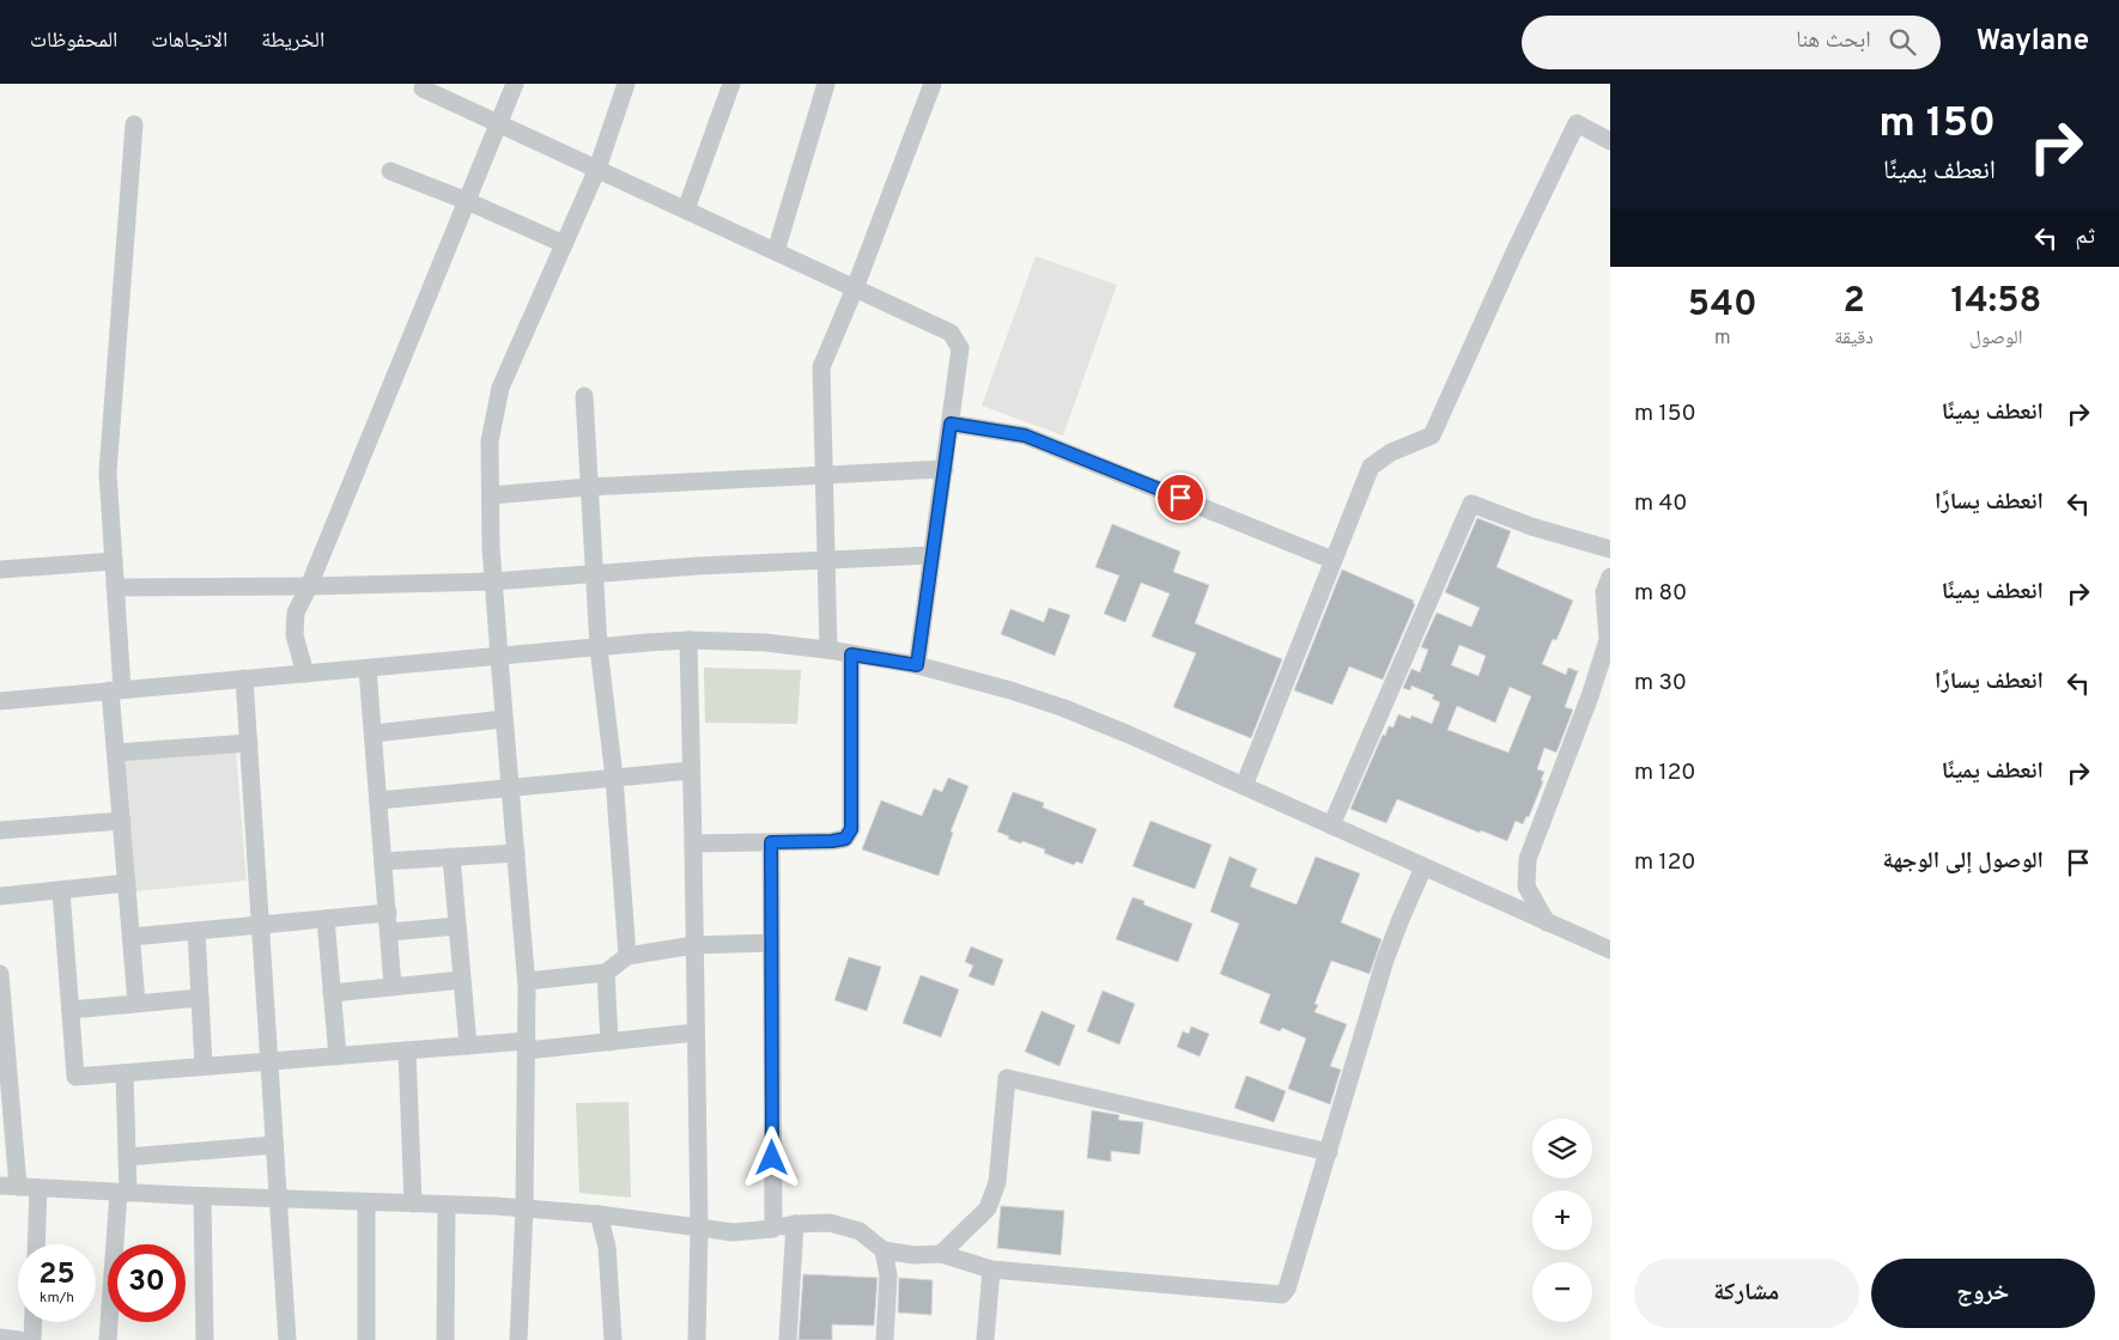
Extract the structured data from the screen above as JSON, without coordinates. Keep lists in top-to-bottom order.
{
  "page": {
    "header": "Waylane",
    "search": "ابحث هنا",
    "nav": ["الخريطة", "الاتجاهات", "المحفوظات"],
    "turn": ["150 m", "انعطف يمينًا"],
    "then": "ثم",
    "eta": [
      "14:58",
      "الوصول",
      "2",
      "دقيقة",
      "540",
      "m"
    ],
    "list": [
      {
        "name": "انعطف يمينًا",
        "value": "150 m"
      },
      {
        "name": "انعطف يسارًا",
        "value": "40 m"
      },
      {
        "name": "انعطف يمينًا",
        "value": "80 m"
      },
      {
        "name": "انعطف يسارًا",
        "value": "30 m"
      },
      {
        "name": "انعطف يمينًا",
        "value": "120 m"
      },
      {
        "name": "الوصول إلى الوجهة",
        "value": "120 m"
      }
    ],
    "map_buttons": ["+", "−"],
    "speed": "25 km/h",
    "limit": "30",
    "buttons": ["خروج", "مشاركة"]
  }
}
